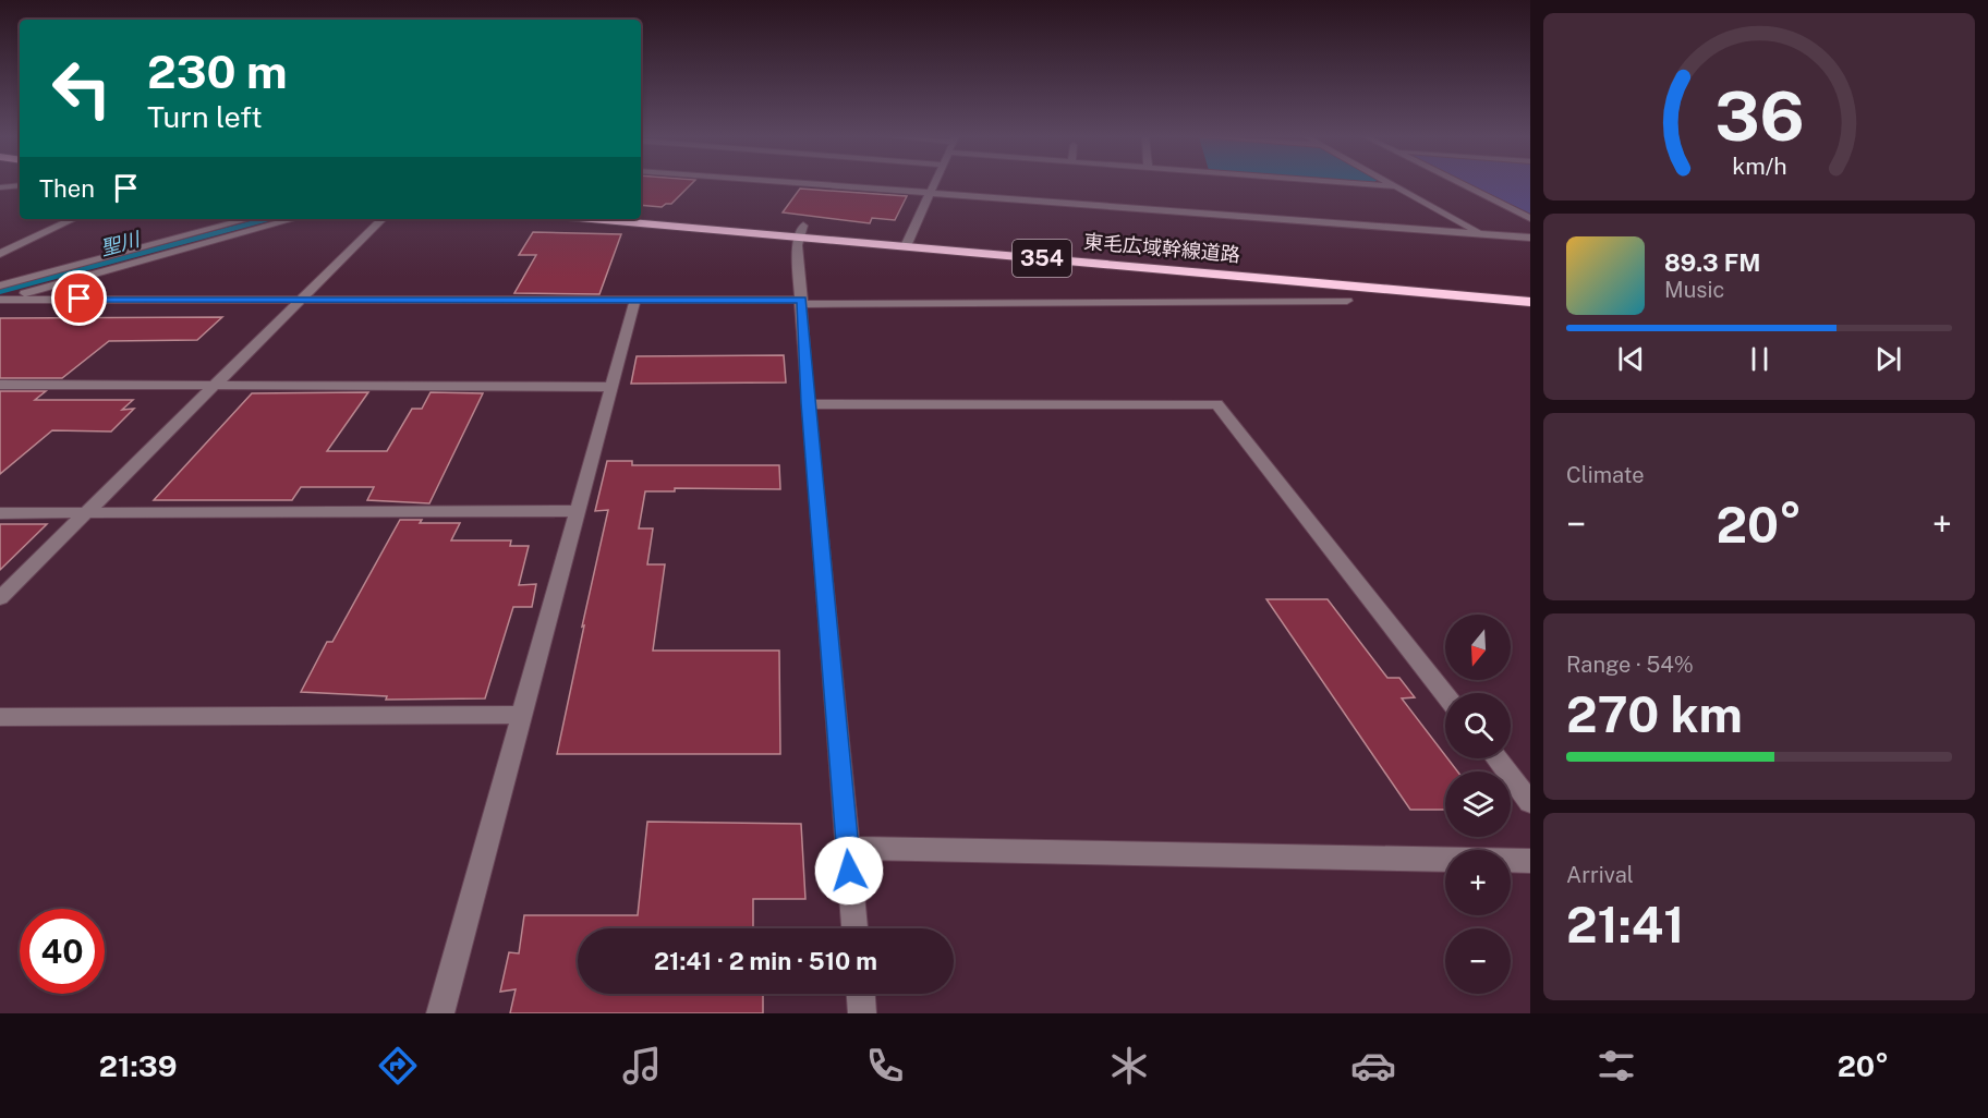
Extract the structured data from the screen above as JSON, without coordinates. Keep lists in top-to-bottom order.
{
  "streets": {
    "highway": ["東毛広域幹線道路", "354"]
  },
  "water": ["聖川"],
  "north": "bottom",
  "page": {
    "turn": ["230 m", "Turn left"],
    "then": "Then",
    "song": ["89.3 FM", "Music"],
    "tile": [
      "Climate",
      ["Range · 54%", "270 km"],
      ["Arrival", "21:41"]
    ],
    "heat": ["−", "20°", "+"],
    "map_buttons": ["+", "−"],
    "limit": "40",
    "trip": "21:41 · 2 min · 510 m",
    "tabs": ["21:39", "20°"],
    "gauge": ["36", "km/h"]
  }
}
